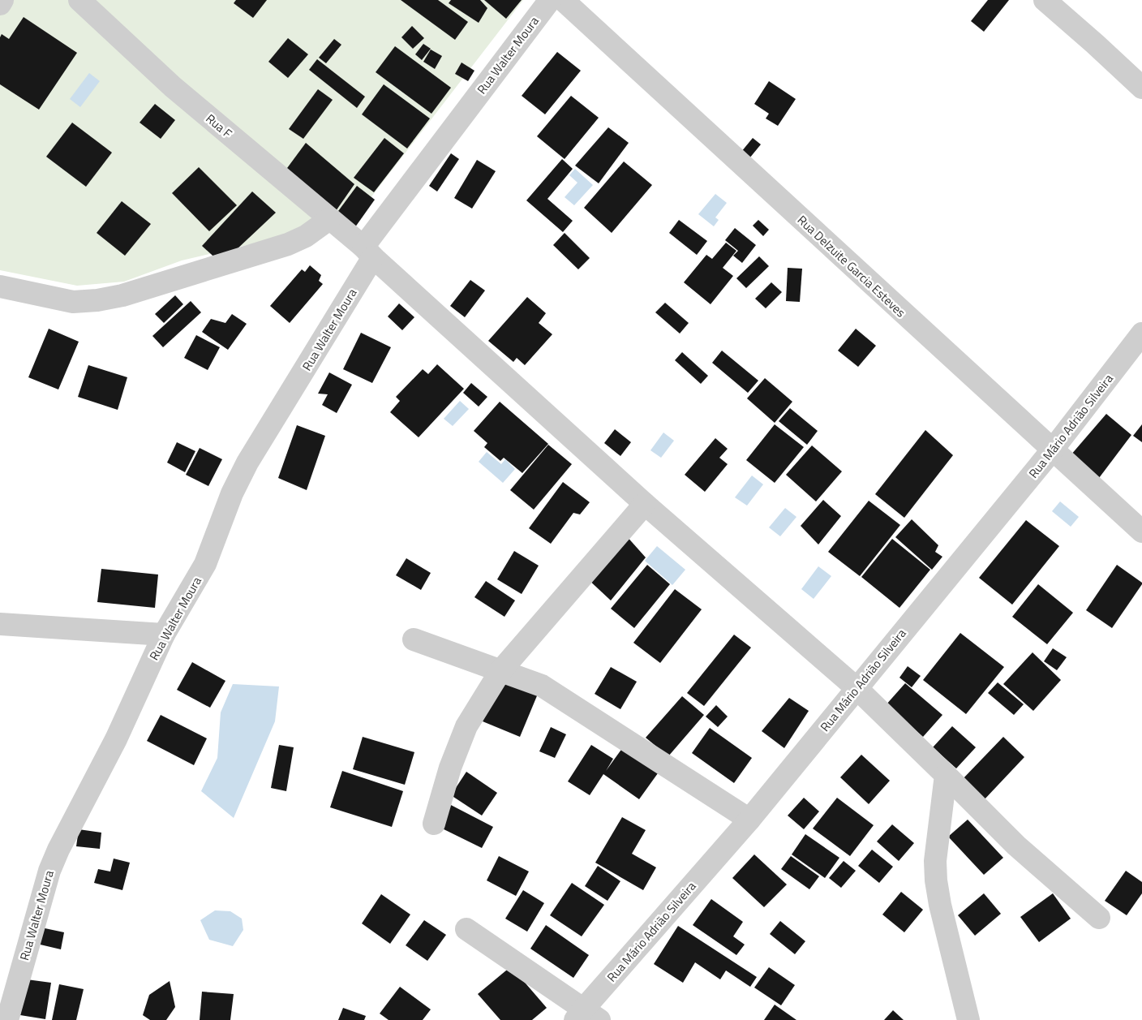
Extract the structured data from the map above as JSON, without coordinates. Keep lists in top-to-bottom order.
{
  "streets": {
    "street": [
      "Rua Walter Moura",
      "Rua F",
      "Rua Delzuite Garcia Esteves",
      "Rua Mário Adrião Silveira"
    ]
  },
  "crossings": [
    ["Rua Walter Moura", "Rua F"],
    ["Rua F", "Rua Mário Adrião Silveira"],
    ["Rua Delzuite Garcia Esteves", "Rua Mário Adrião Silveira"]
  ]
}
